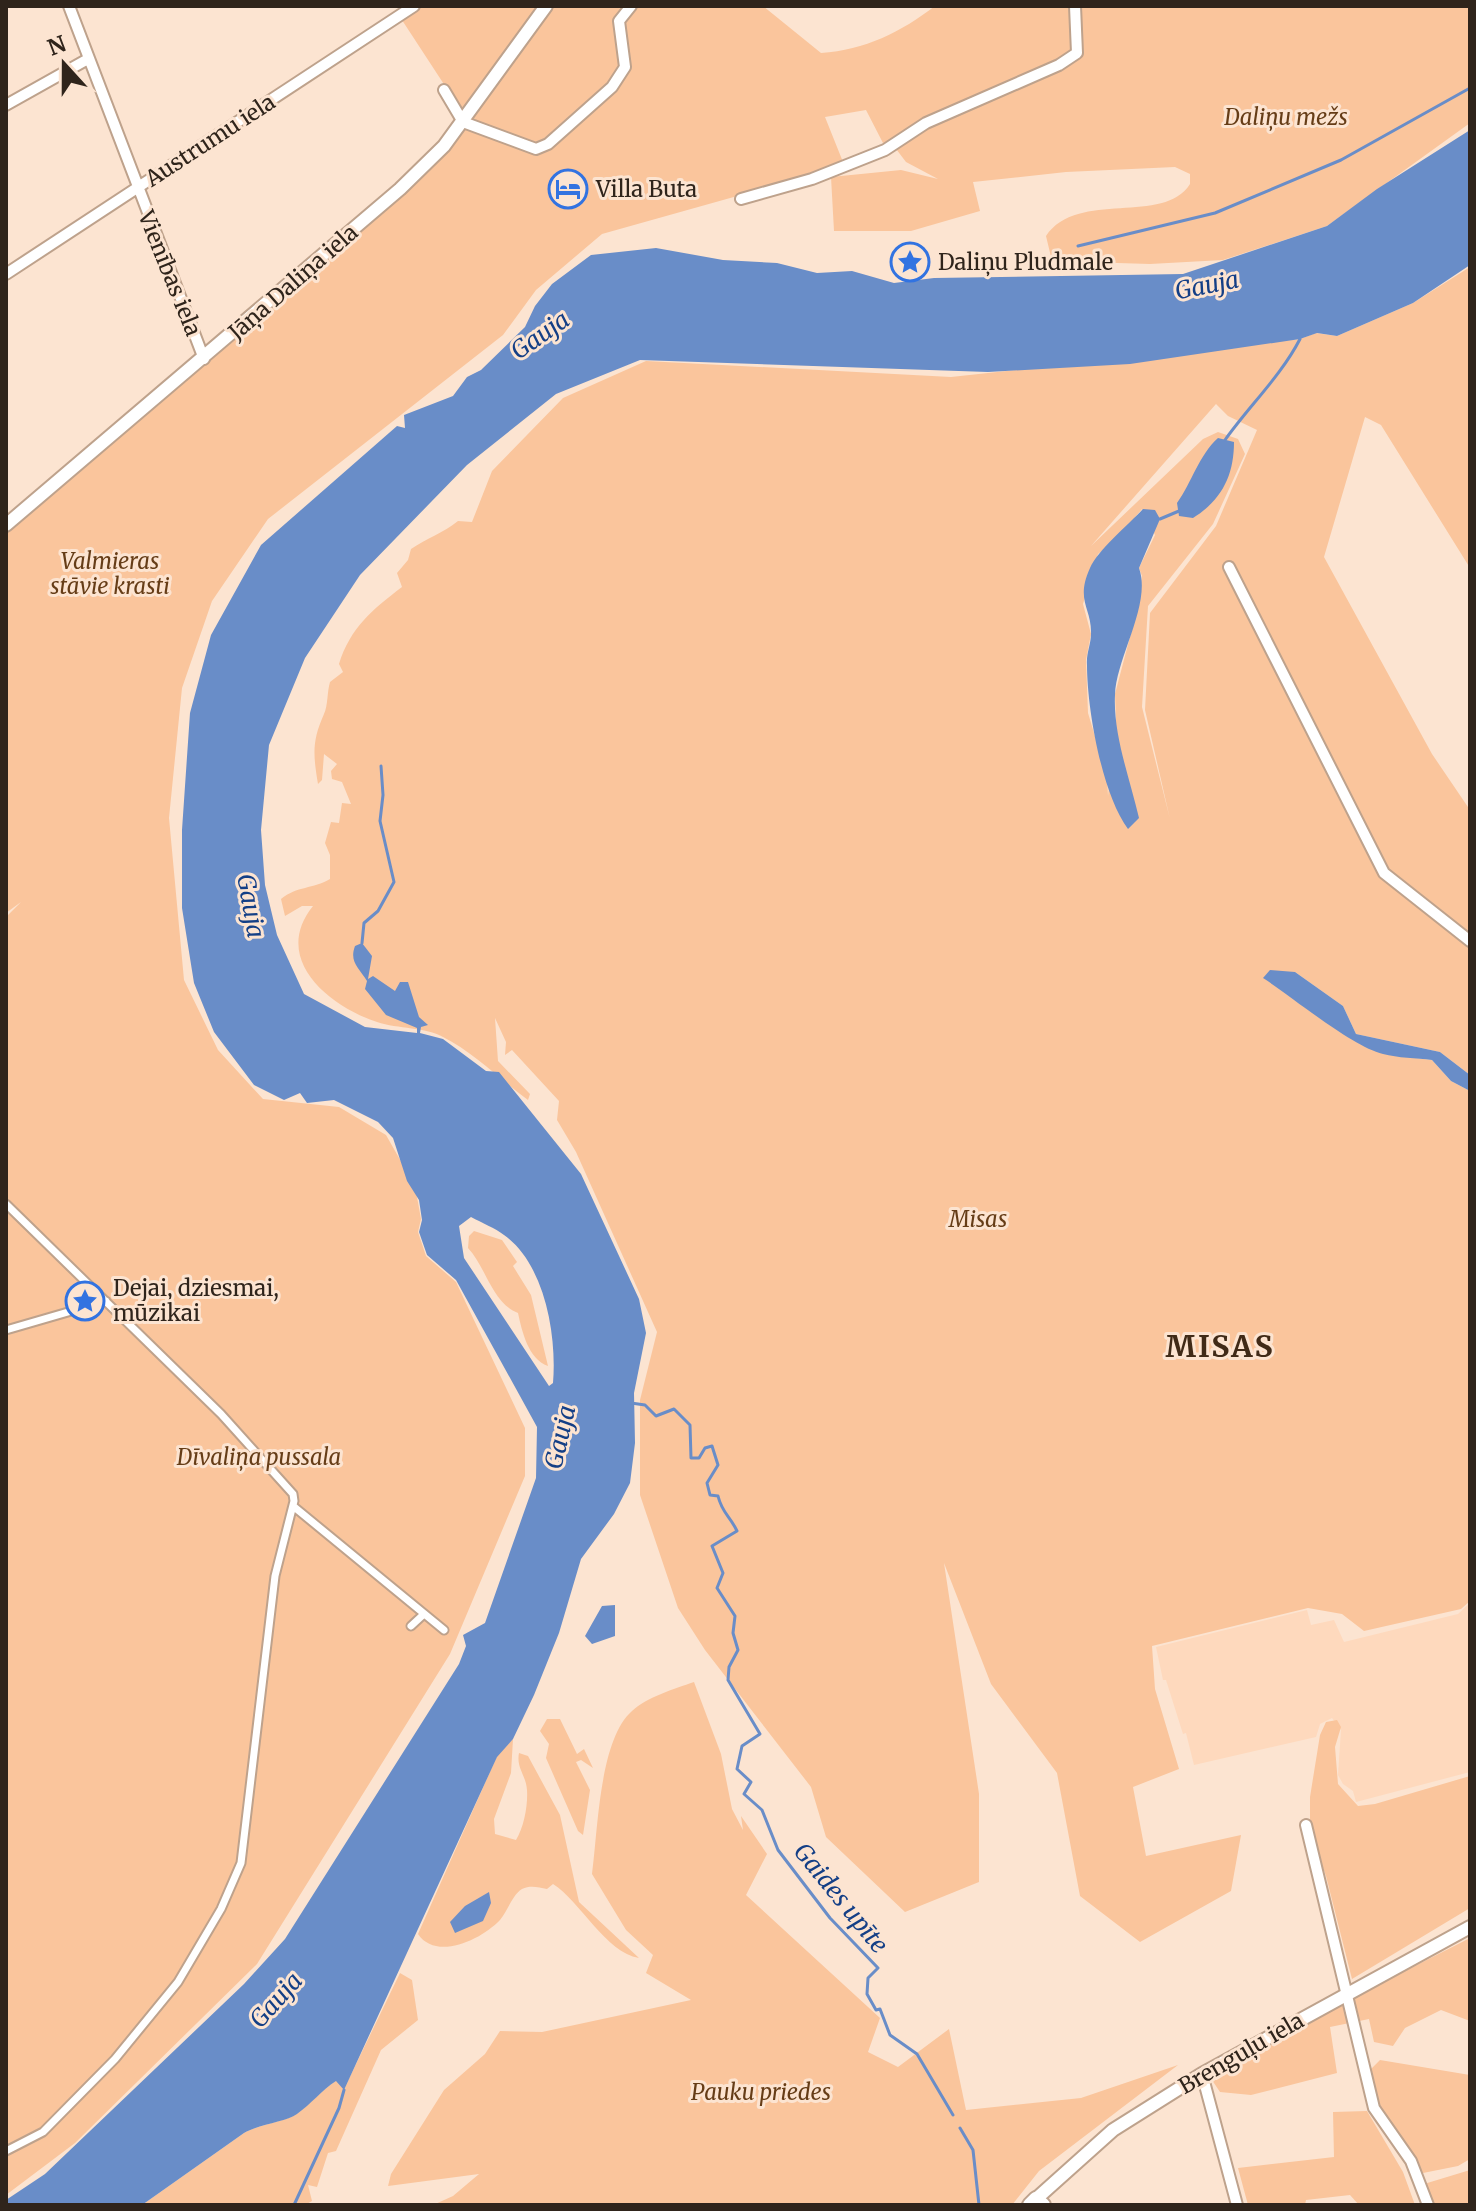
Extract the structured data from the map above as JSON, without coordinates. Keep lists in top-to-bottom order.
{
  "streets": {
    "street": [
      "Austrumu iela",
      "Vienības iela",
      "Jāņa Daliņa iela",
      "Brenguļu iela"
    ]
  },
  "crossings": [
    ["Austrumu iela", "Vienības iela"],
    ["Vienības iela", "Jāņa Daliņa iela"]
  ],
  "districts": ["MISAS"],
  "water": ["Gauja", "Gaides upīte"],
  "parks": [
    "Daliņu mežs",
    "Valmieras stāvie krasti",
    "Misas",
    "Dīvaliņa pussala",
    "Pauku priedes"
  ],
  "places": {
    "hotel": ["Villa Buta"],
    "place": ["Daliņu Pludmale", "Dejai, dziesmai, mūzikai"]
  },
  "north": "top"
}
